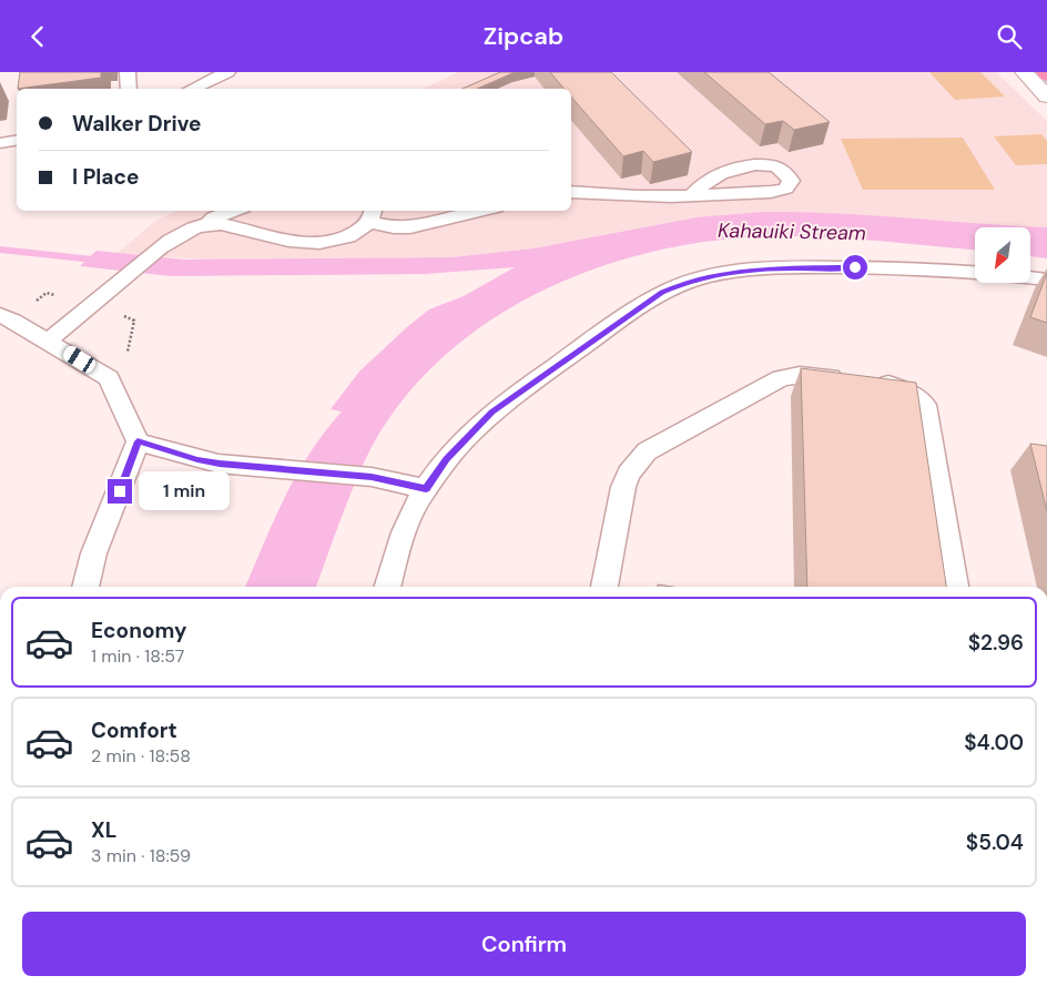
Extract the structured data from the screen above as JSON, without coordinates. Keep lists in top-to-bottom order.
{
  "water": ["Kahauiki Stream"],
  "north": "bottom left",
  "page": {
    "header": "Zipcab",
    "banner": ["Walker Drive", "I Place"],
    "bubble": "1 min",
    "list": [
      {
        "name": "Economy",
        "note": "1 min · 18:57",
        "value": "$2.96"
      },
      {
        "name": "Comfort",
        "note": "2 min · 18:58",
        "value": "$4.00"
      },
      {
        "name": "XL",
        "note": "3 min · 18:59",
        "value": "$5.04"
      }
    ],
    "buttons": "Confirm"
  }
}
